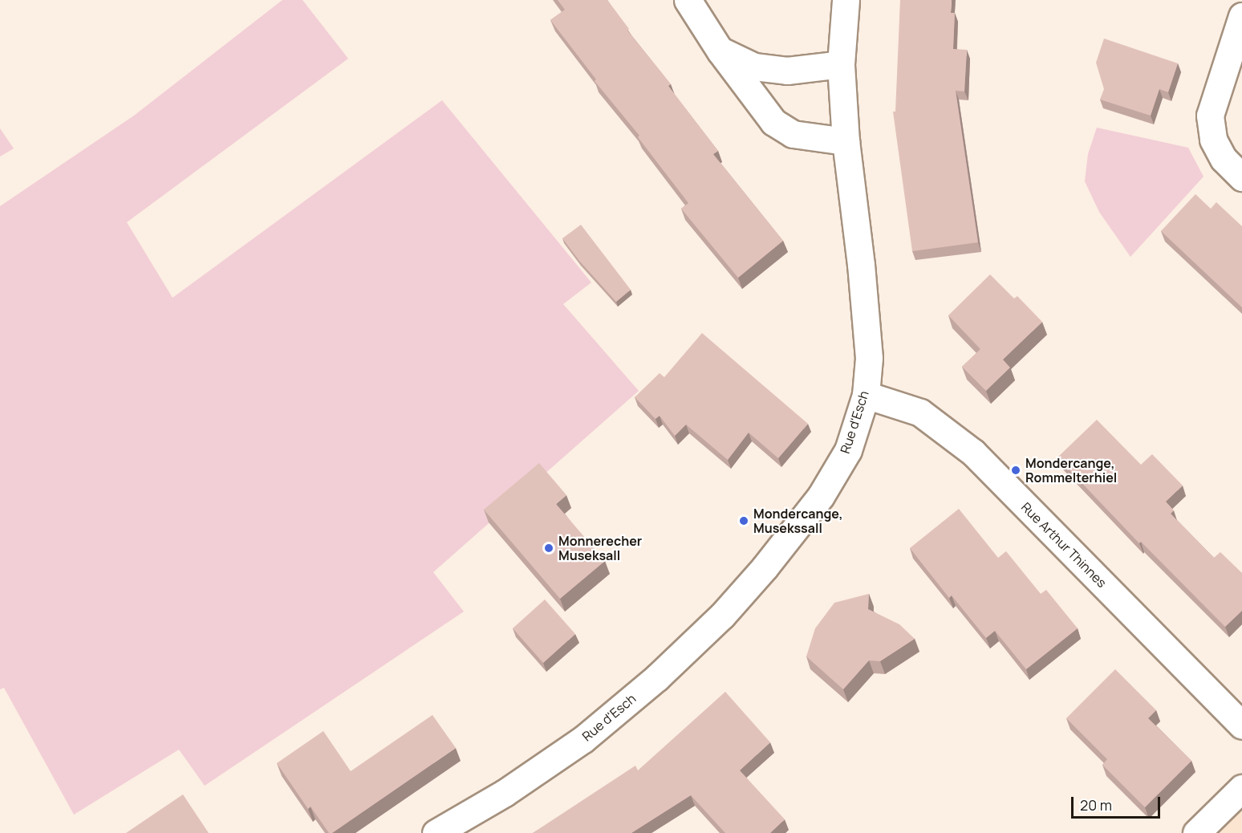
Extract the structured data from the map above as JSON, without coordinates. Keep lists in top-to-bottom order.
{
  "streets": {
    "street": ["Rue d'Esch", "Rue Arthur Thinnes"]
  },
  "crossings": [
    ["Rue d'Esch", "Rue Arthur Thinnes"]
  ],
  "places": ["Mondercange, Rommelterhiel", "Mondercange, Musekssall", "Monnerecher Museksall"],
  "scale_bar": "20 m"
}
